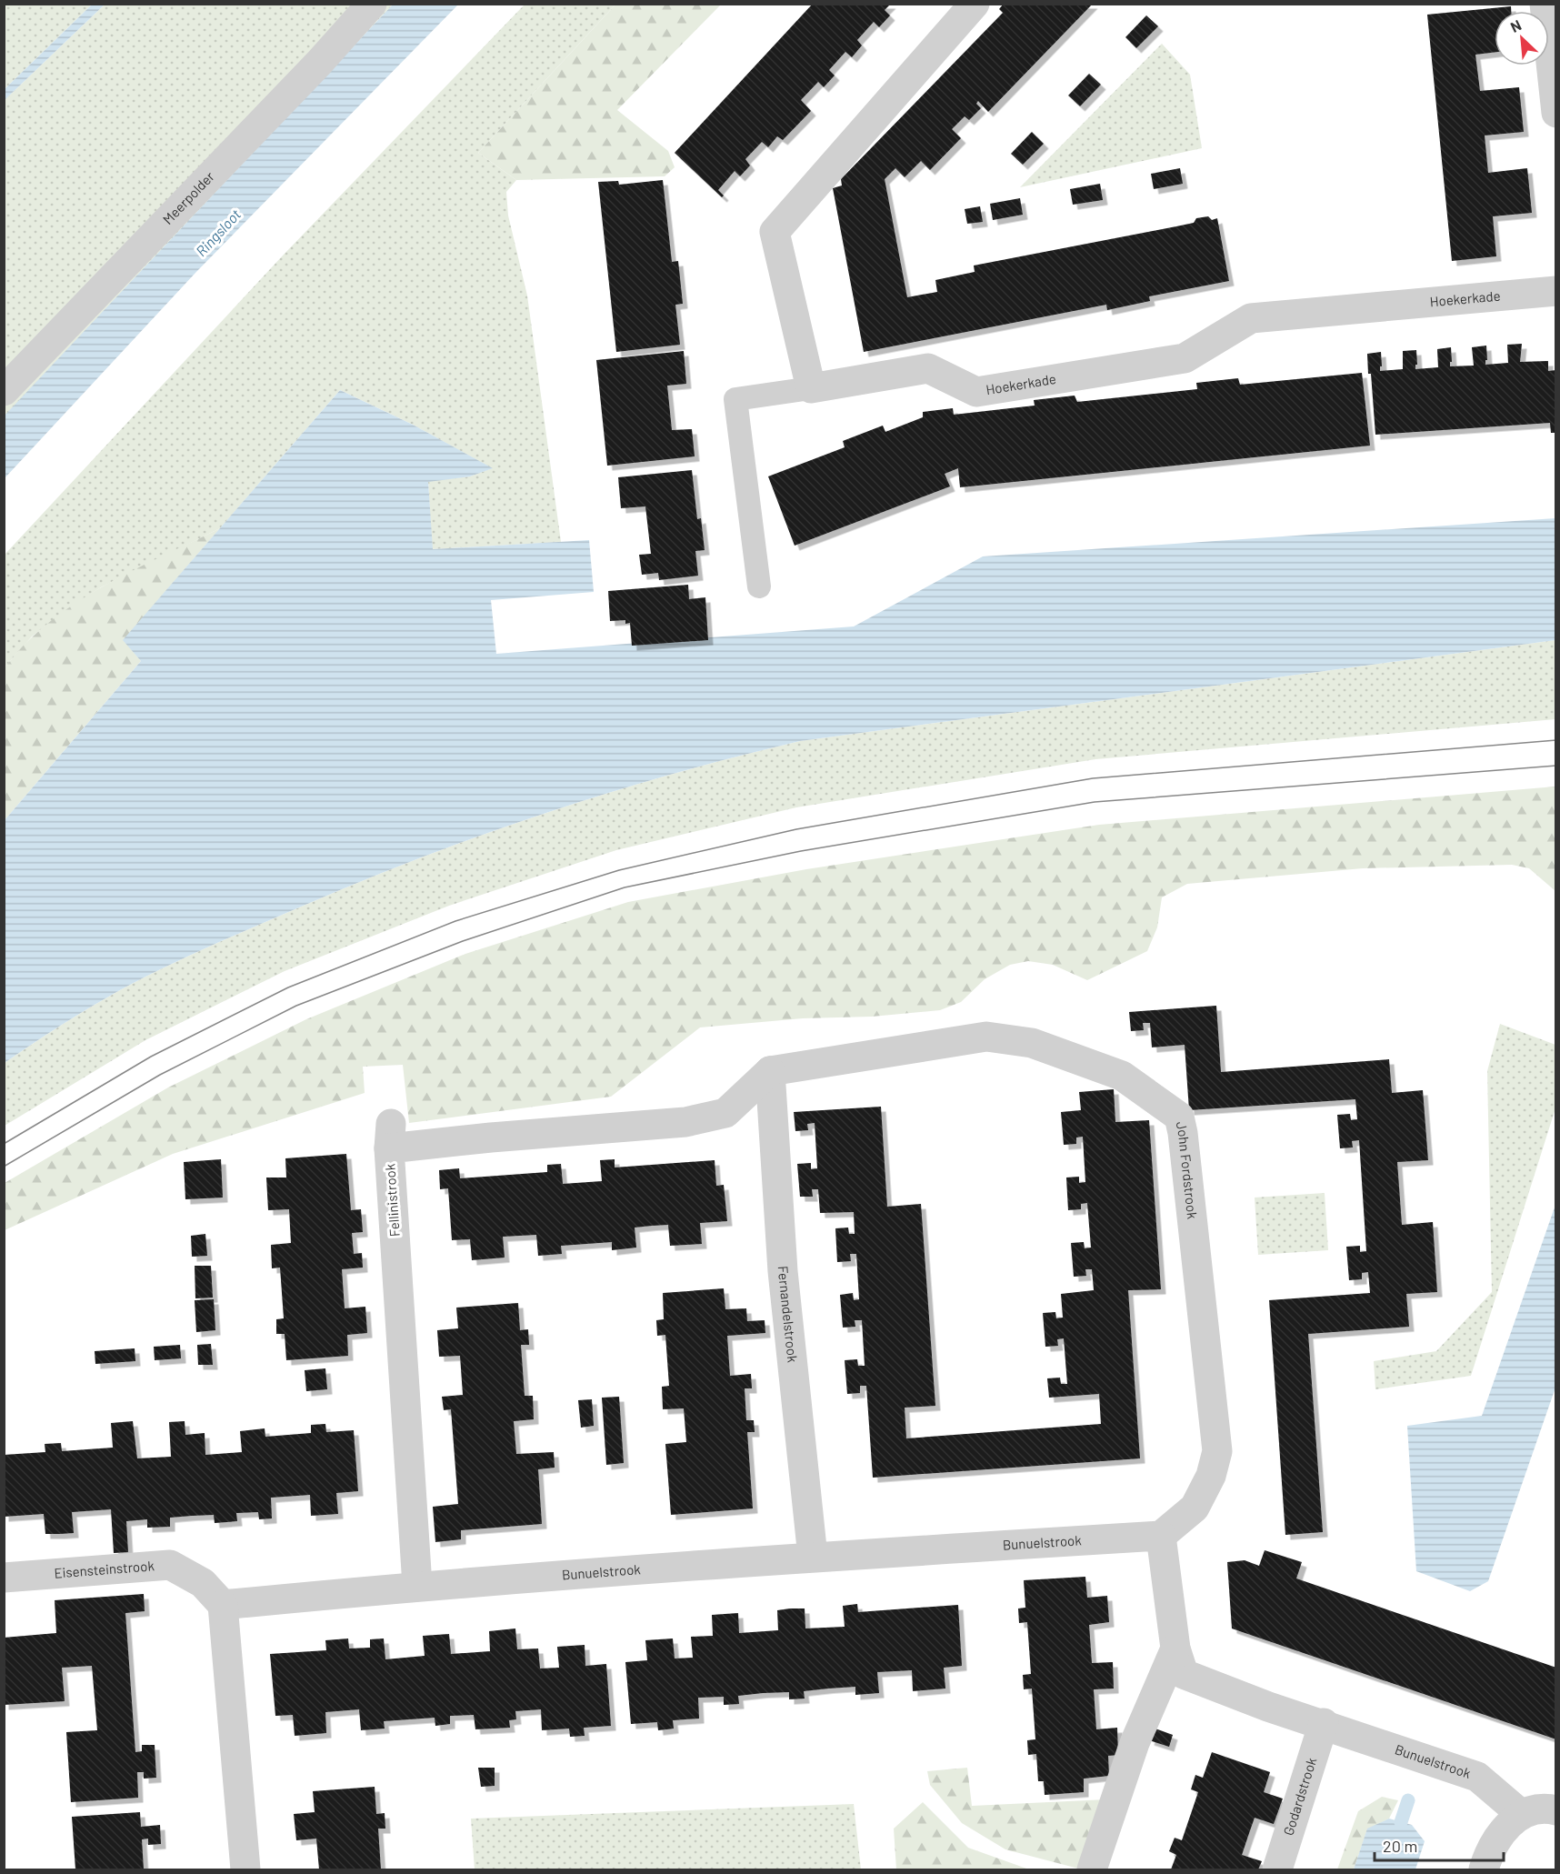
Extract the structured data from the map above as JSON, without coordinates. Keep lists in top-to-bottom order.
{
  "streets": {
    "street": [
      "Meerpolder",
      "Hoekerkade",
      "John Fordstrook",
      "Fellinistrook",
      "Fernandelstrook",
      "Bunuelstrook",
      "Eisensteinstrook",
      "Godardstrook"
    ]
  },
  "crossings": [
    ["John Fordstrook", "Fellinistrook"],
    ["John Fordstrook", "Fernandelstrook"],
    ["John Fordstrook", "Bunuelstrook"],
    ["Fellinistrook", "Fernandelstrook"],
    ["Fellinistrook", "Bunuelstrook"],
    ["Fernandelstrook", "Bunuelstrook"],
    ["Bunuelstrook", "Eisensteinstrook"],
    ["Bunuelstrook", "Godardstrook"]
  ],
  "water": ["Ringsloot"],
  "scale_bar": "20 m",
  "north": "top left"
}
